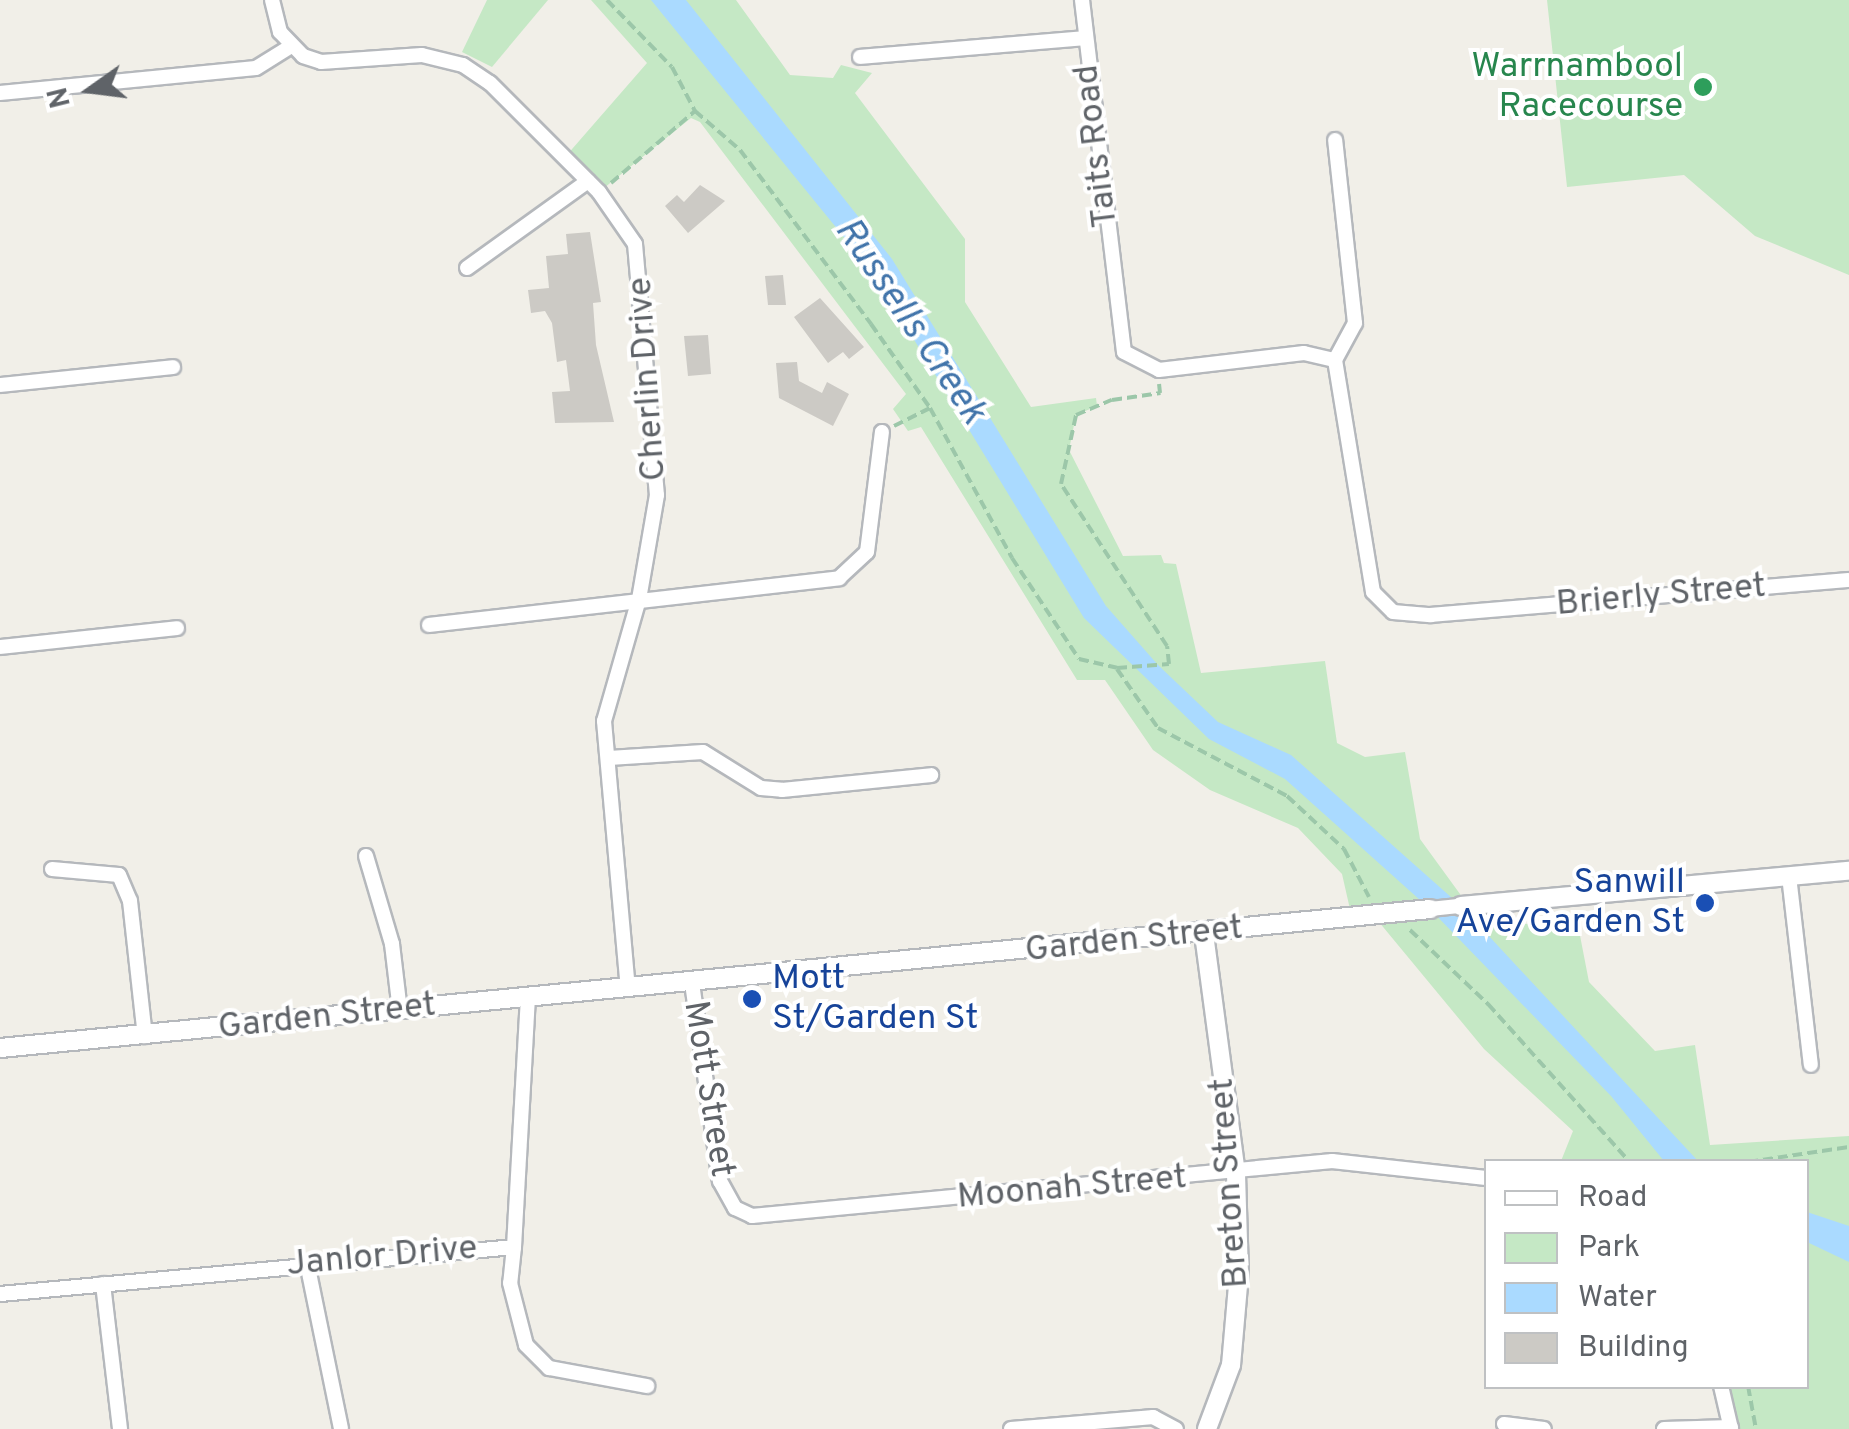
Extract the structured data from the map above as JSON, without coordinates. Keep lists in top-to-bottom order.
{
  "streets": {
    "street": [
      "Taits Road",
      "Cherlin Drive",
      "Brierly Street",
      "Garden Street",
      "Mott Street",
      "Breton Street",
      "Moonah Street",
      "Janlor Drive"
    ]
  },
  "crossings": [
    ["Cherlin Drive", "Garden Street"],
    ["Garden Street", "Mott Street"],
    ["Garden Street", "Breton Street"],
    ["Garden Street", "Janlor Drive"],
    ["Mott Street", "Moonah Street"],
    ["Breton Street", "Moonah Street"]
  ],
  "water": ["Russells Creek"],
  "places": ["Warrnambool Racecourse", "Sanwill Ave/Garden St", "Mott St/Garden St"],
  "legend": [
    "Road",
    "Park",
    "Water",
    "Building"
  ],
  "north": "left"
}
